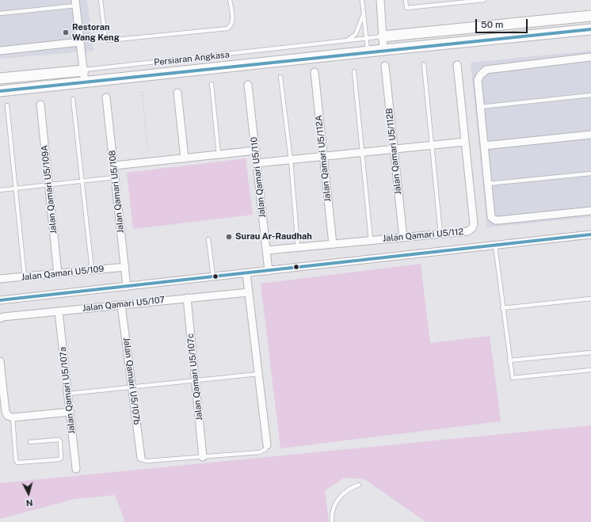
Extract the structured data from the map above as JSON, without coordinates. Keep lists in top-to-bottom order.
{
  "streets": {
    "street": [
      "Persiaran Angkasa",
      "Jalan Qamari U5/112B",
      "Jalan Qamari U5/112A",
      "Jalan Qamari U5/110",
      "Jalan Qamari U5/109A",
      "Jalan Qamari U5/108",
      "Jalan Qamari U5/112",
      "Jalan Qamari U5/109",
      "Jalan Qamari U5/107",
      "Jalan Qamari U5/107c",
      "Jalan Qamari U5/107b",
      "Jalan Qamari U5/107a"
    ]
  },
  "crossings": [
    ["Jalan Qamari U5/112B", "Jalan Qamari U5/112"],
    ["Jalan Qamari U5/112A", "Jalan Qamari U5/112"],
    ["Jalan Qamari U5/110", "Jalan Qamari U5/112"],
    ["Jalan Qamari U5/109A", "Jalan Qamari U5/109"],
    ["Jalan Qamari U5/108", "Jalan Qamari U5/109"],
    ["Jalan Qamari U5/107", "Jalan Qamari U5/107c"],
    ["Jalan Qamari U5/107", "Jalan Qamari U5/107b"],
    ["Jalan Qamari U5/107", "Jalan Qamari U5/107a"]
  ],
  "places": ["Restoran Wang Keng", "Surau Ar-Raudhah"],
  "scale_bar": "50 m",
  "north": "bottom"
}
